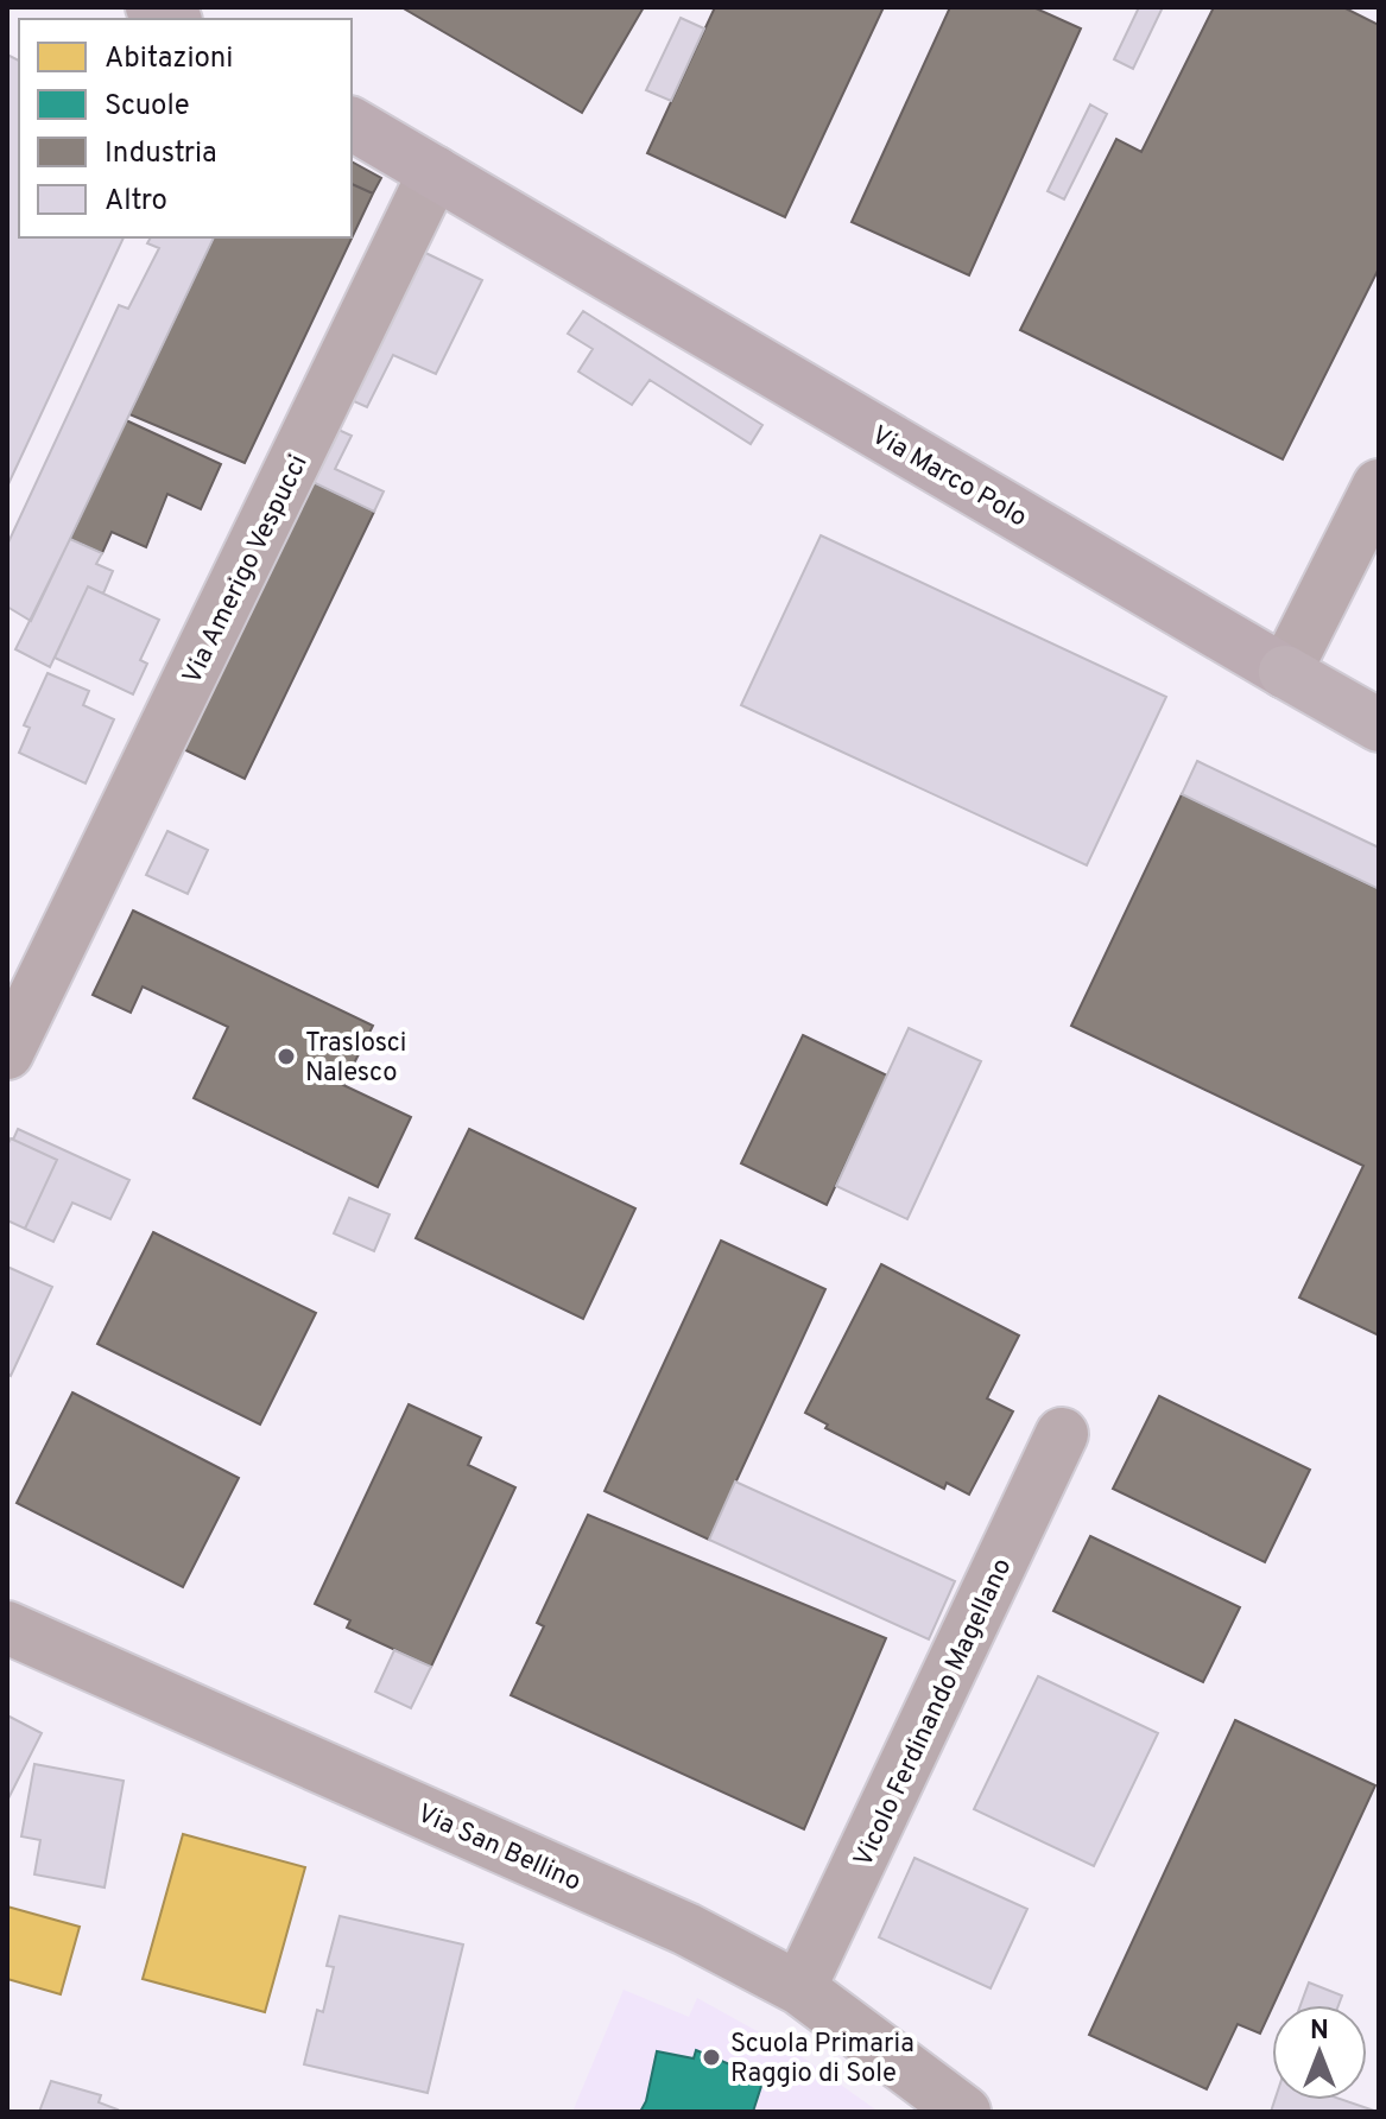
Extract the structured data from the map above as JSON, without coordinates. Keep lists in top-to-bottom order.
{
  "streets": {
    "main road": ["Via Marco Polo"],
    "street": ["Via Amerigo Vespucci", "Vicolo Ferdinando Magellano", "Via San Bellino"]
  },
  "crossings": [
    ["Via Marco Polo", "Via Amerigo Vespucci"],
    ["Vicolo Ferdinando Magellano", "Via San Bellino"]
  ],
  "places": ["Traslosci Nalesco", "Scuola Primaria Raggio di Sole"],
  "legend": [
    "Abitazioni",
    "Scuole",
    "Industria",
    "Altro"
  ],
  "north": "top"
}
